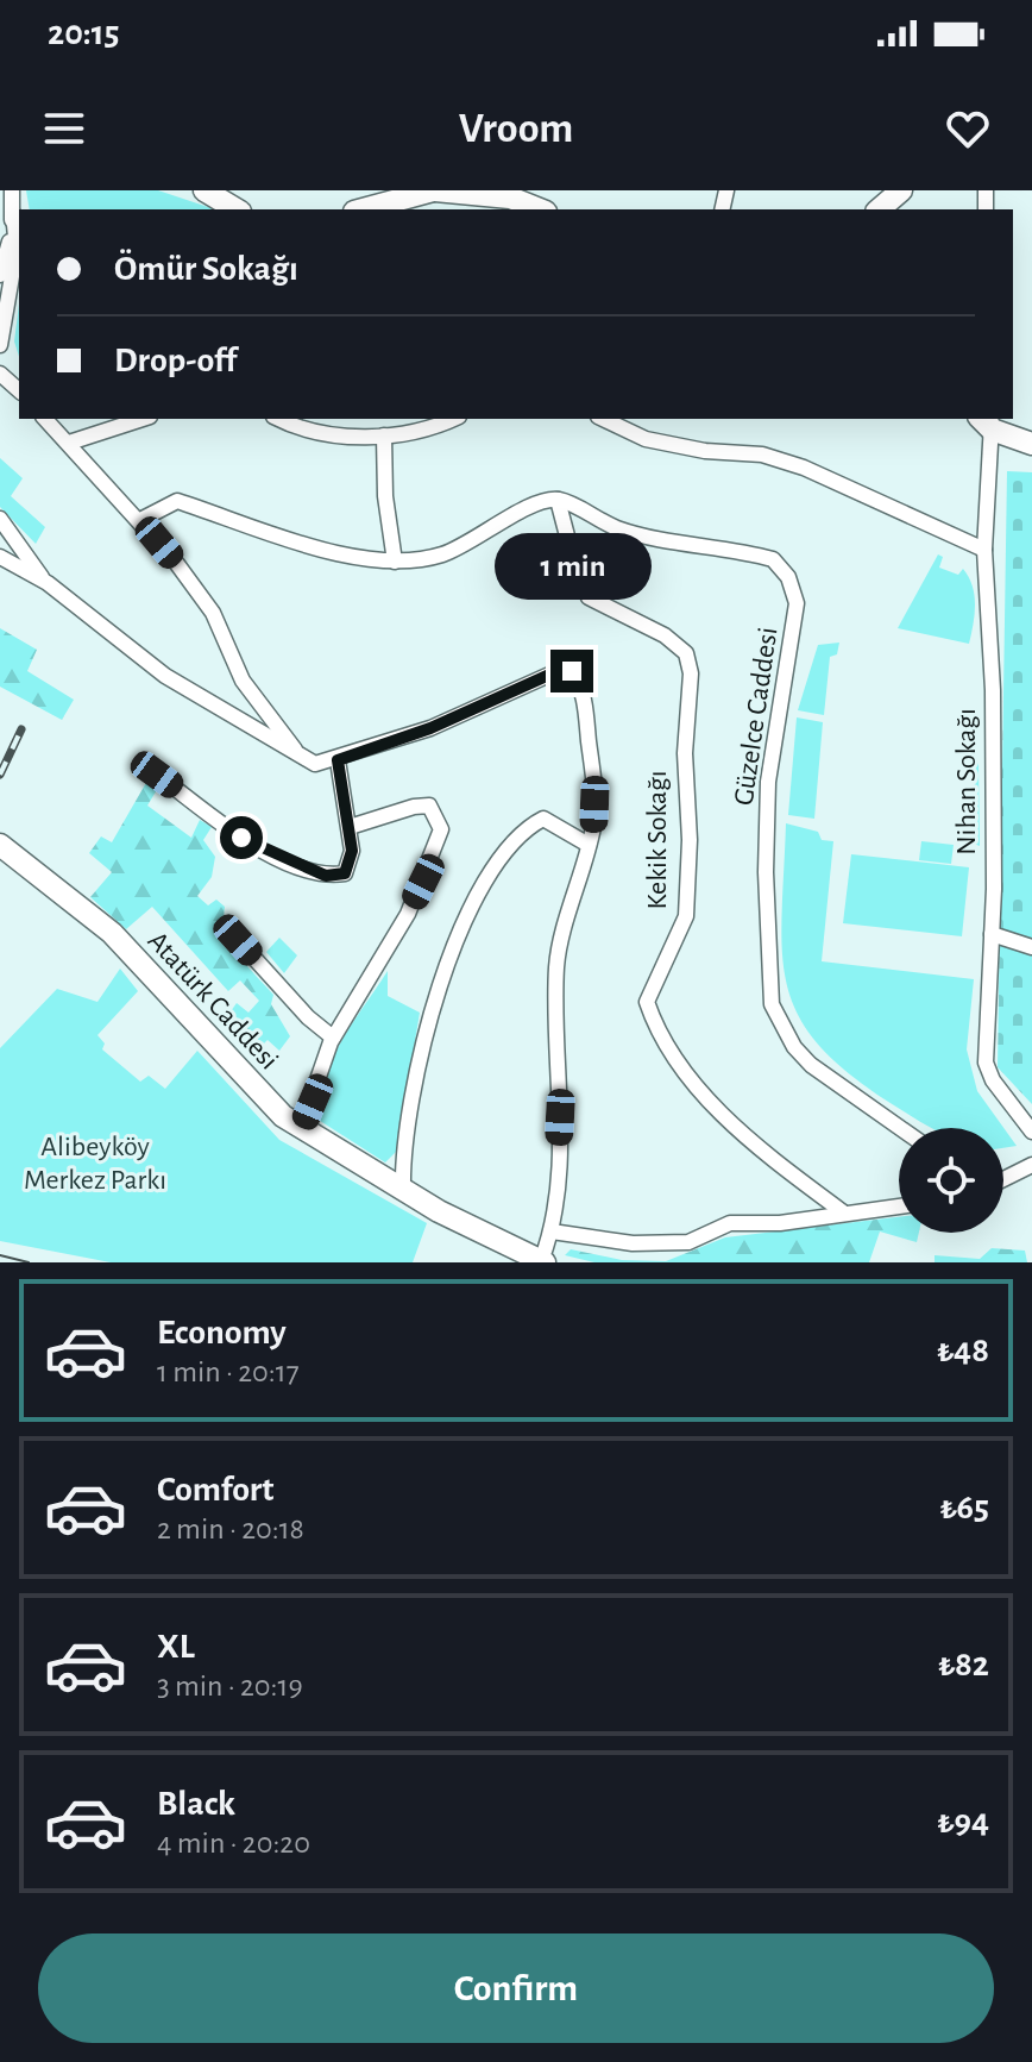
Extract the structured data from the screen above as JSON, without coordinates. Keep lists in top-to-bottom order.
{
  "streets": {
    "main road": ["Atatürk Caddesi"],
    "street": ["Güzelce Caddesi", "Nihan Sokağı", "Kekik Sokağı"]
  },
  "crossings": [
    ["Güzelce Caddesi", "Kekik Sokağı"]
  ],
  "parks": ["Alibeyköy Merkez Parkı"],
  "page": {
    "status": "20:15",
    "header": "Vroom",
    "banner": ["Ömür Sokağı", "Drop-off"],
    "bubble": "1 min",
    "list": [
      {
        "name": "Economy",
        "note": "1 min · 20:17",
        "value": "₺48"
      },
      {
        "name": "Comfort",
        "note": "2 min · 20:18",
        "value": "₺65"
      },
      {
        "name": "XL",
        "note": "3 min · 20:19",
        "value": "₺82"
      },
      {
        "name": "Black",
        "note": "4 min · 20:20",
        "value": "₺94"
      }
    ],
    "buttons": "Confirm"
  }
}
